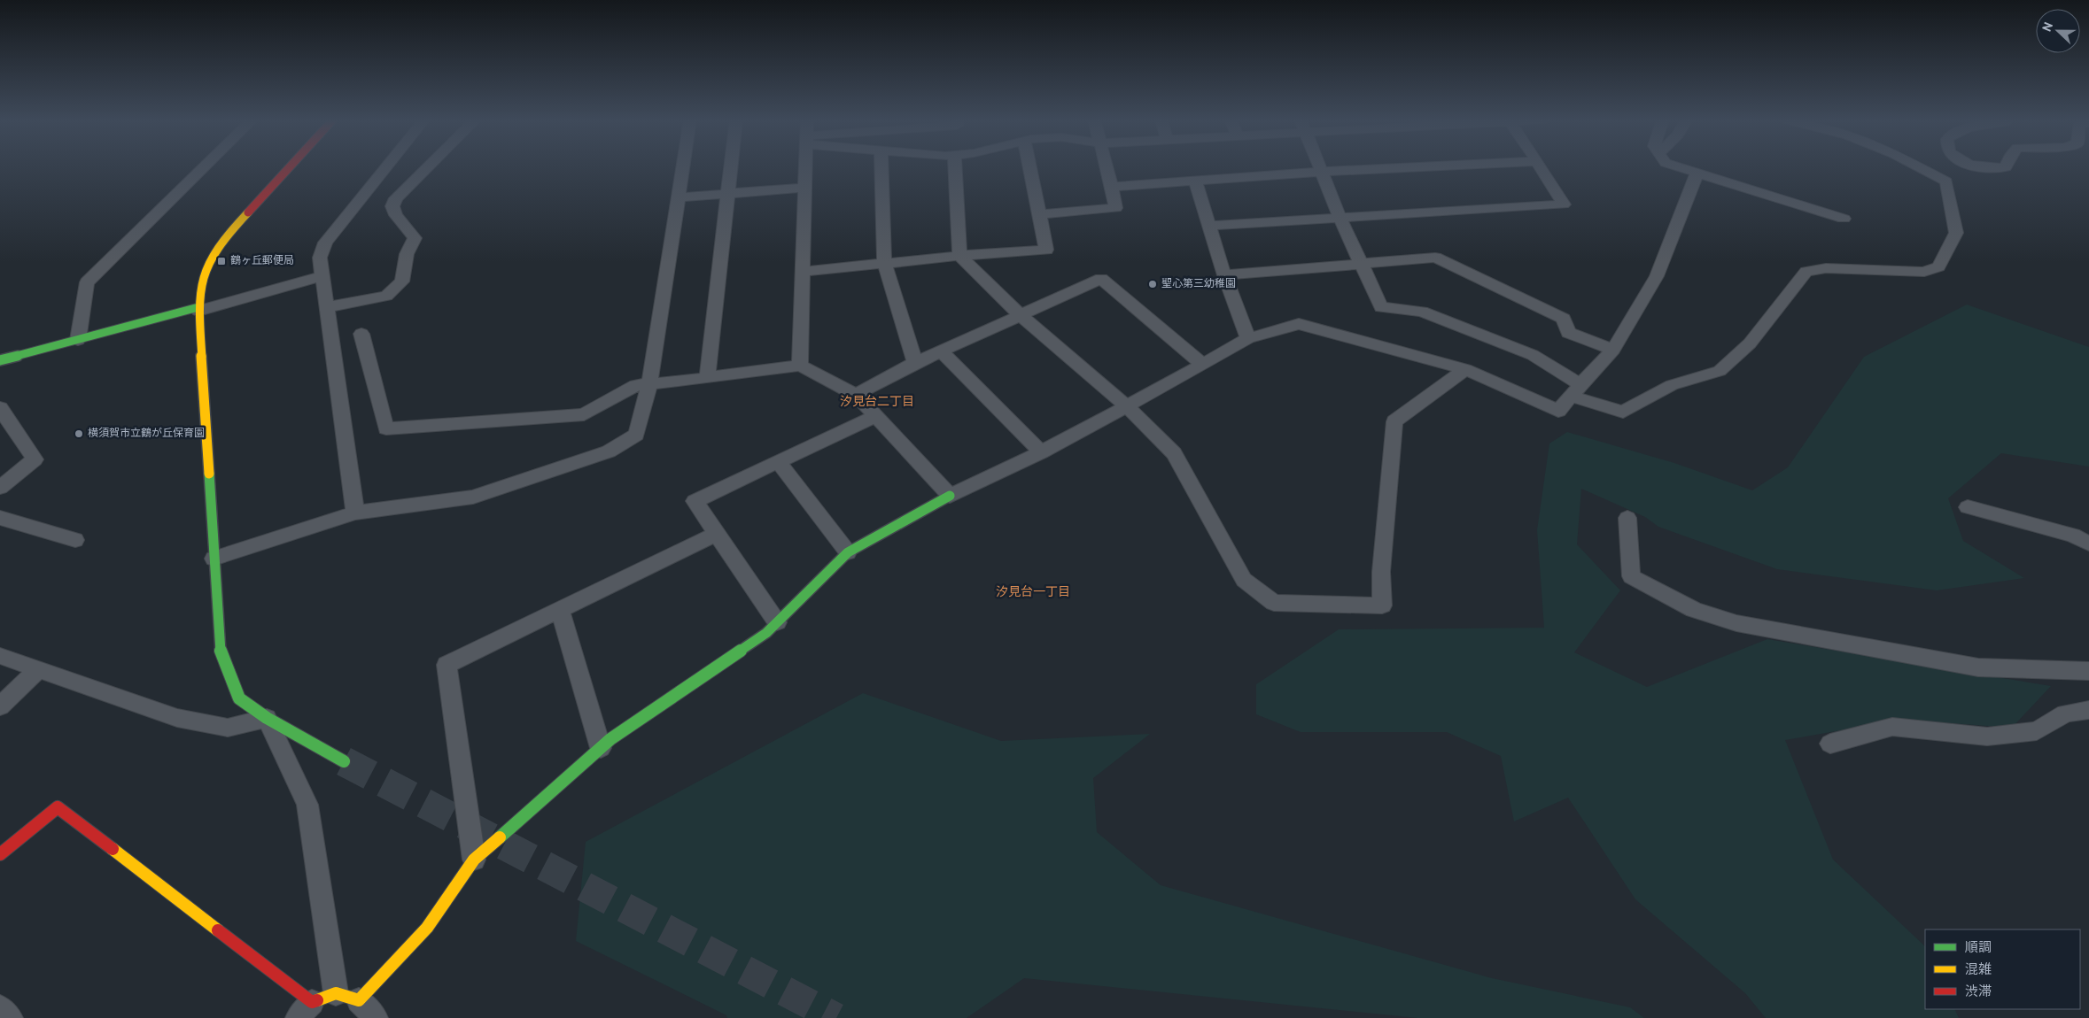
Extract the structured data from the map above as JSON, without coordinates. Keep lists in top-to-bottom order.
{
  "districts": ["汐見台二丁目", "汐見台一丁目"],
  "places": {
    "transit": ["鶴ヶ丘郵便局"],
    "other": ["聖心第三幼稚園", "横須賀市立鶴が丘保育園"]
  },
  "legend": ["順調", "混雑", "渋滞"],
  "north": "left"
}
